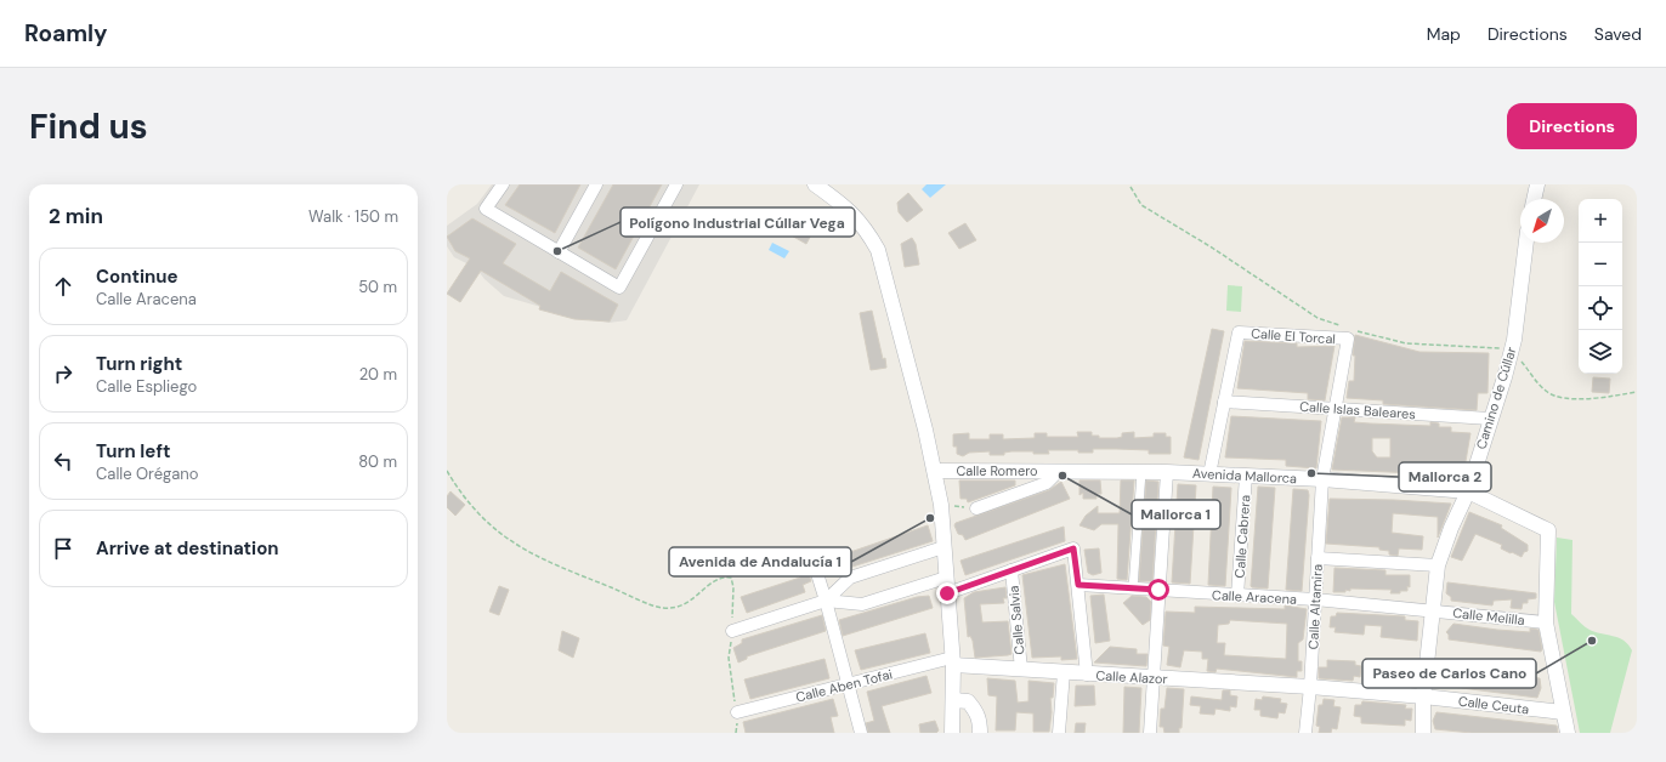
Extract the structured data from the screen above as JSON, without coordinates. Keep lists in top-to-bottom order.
{
  "streets": {
    "street": [
      "Calle El Torcal",
      "Camino de Cúllar",
      "Calle Islas Baleares",
      "Calle Romero",
      "Avenida Mallorca",
      "Calle Cabrera",
      "Calle Aracena",
      "Calle Altamira",
      "Calle Melilla",
      "Calle Salvia",
      "Calle Alazor",
      "Calle Aben Tofai",
      "Calle Ceuta"
    ]
  },
  "crossings": [
    ["Calle El Torcal", "Calle Islas Baleares"],
    ["Calle El Torcal", "Calle Altamira"],
    ["Camino de Cúllar", "Calle Islas Baleares"],
    ["Camino de Cúllar", "Avenida Mallorca"],
    ["Camino de Cúllar", "Calle Aracena"],
    ["Camino de Cúllar", "Calle Melilla"],
    ["Camino de Cúllar", "Calle Alazor"],
    ["Camino de Cúllar", "Calle Ceuta"],
    ["Calle Islas Baleares", "Calle Altamira"],
    ["Calle Romero", "Avenida Mallorca"],
    ["Avenida Mallorca", "Calle Cabrera"],
    ["Avenida Mallorca", "Calle Altamira"],
    ["Calle Cabrera", "Calle Aracena"],
    ["Calle Aracena", "Calle Altamira"],
    ["Calle Aracena", "Calle Melilla"],
    ["Calle Altamira", "Calle Alazor"],
    ["Calle Salvia", "Calle Alazor"],
    ["Calle Alazor", "Calle Aben Tofai"],
    ["Calle Alazor", "Calle Ceuta"]
  ],
  "places": [
    "Polígono Industrial Cúllar Vega",
    "Mallorca 2",
    "Mallorca 1",
    "Avenida de Andalucía 1",
    "Paseo de Carlos Cano"
  ],
  "north": "bottom left",
  "page": {
    "header": "Roamly",
    "nav": ["Map", "Directions", "Saved"],
    "buttons": "Directions",
    "title": "Find us",
    "heading": ["2 min", "Walk · 150 m"],
    "map_buttons": ["+", "−"],
    "list": [
      ["Continue", "Calle Aracena", "50 m"],
      ["Turn right", "Calle Espliego", "20 m"],
      ["Turn left", "Calle Orégano", "80 m"],
      "Arrive at destination"
    ]
  }
}
